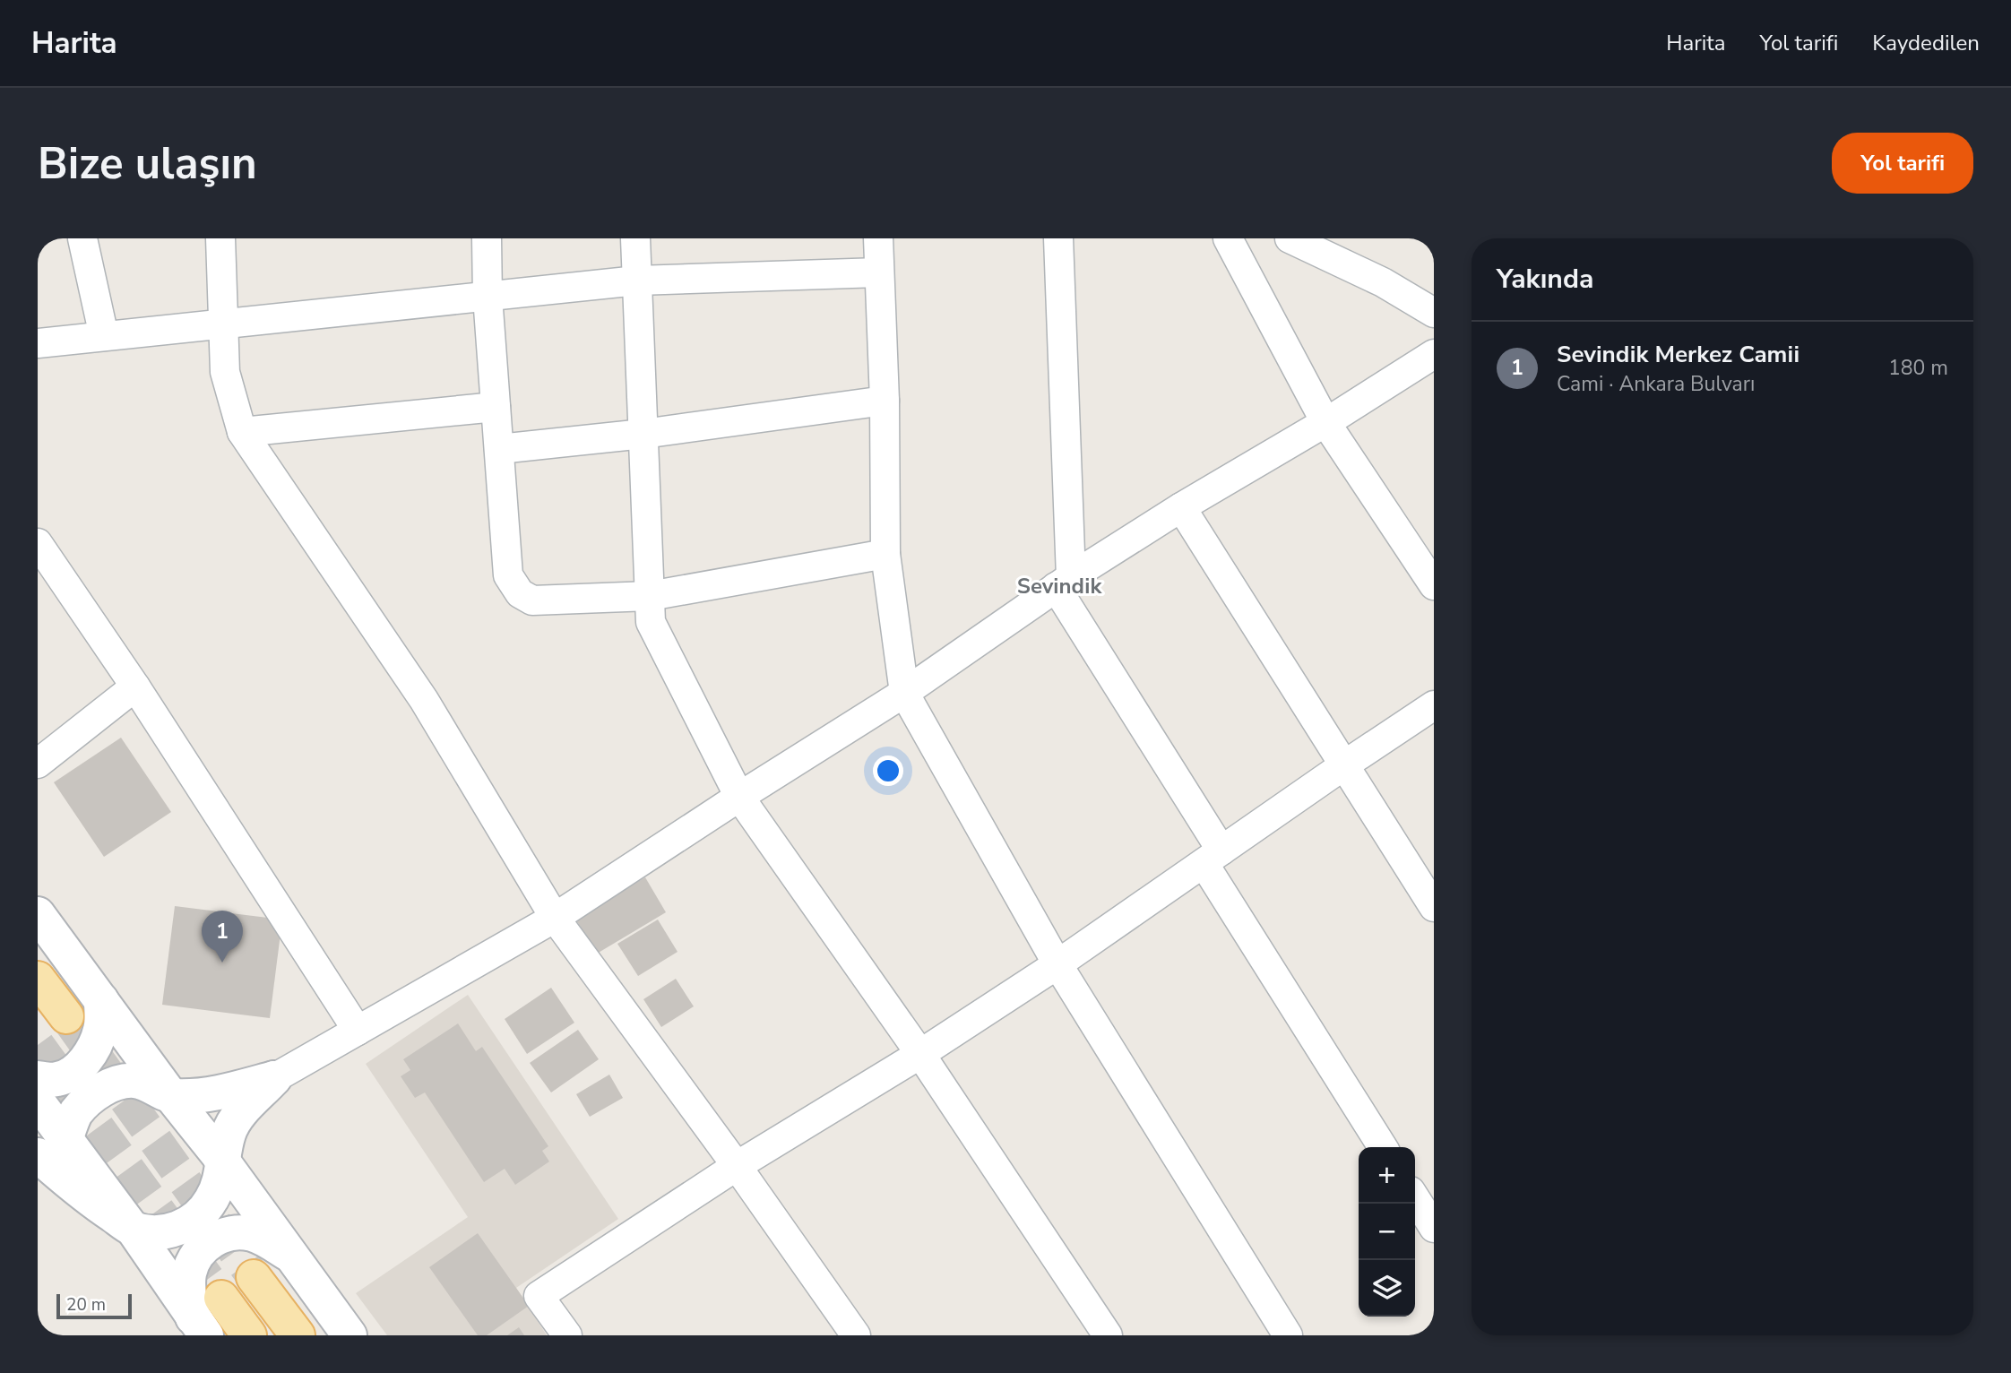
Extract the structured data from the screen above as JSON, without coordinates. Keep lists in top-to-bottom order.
{
  "districts": ["Sevindik"],
  "scale_bar": "20 m",
  "page": {
    "header": "Harita",
    "nav": ["Harita", "Yol tarifi", "Kaydedilen"],
    "buttons": "Yol tarifi",
    "title": "Bize ulaşın",
    "heading": "Yakında",
    "list": [
      {
        "mark": "1",
        "name": "Sevindik Merkez Camii",
        "note": "Cami · Ankara Bulvarı",
        "value": "180 m"
      }
    ],
    "pins": "1",
    "map_buttons": ["+", "−"],
    "scale": "20 m"
  }
}
